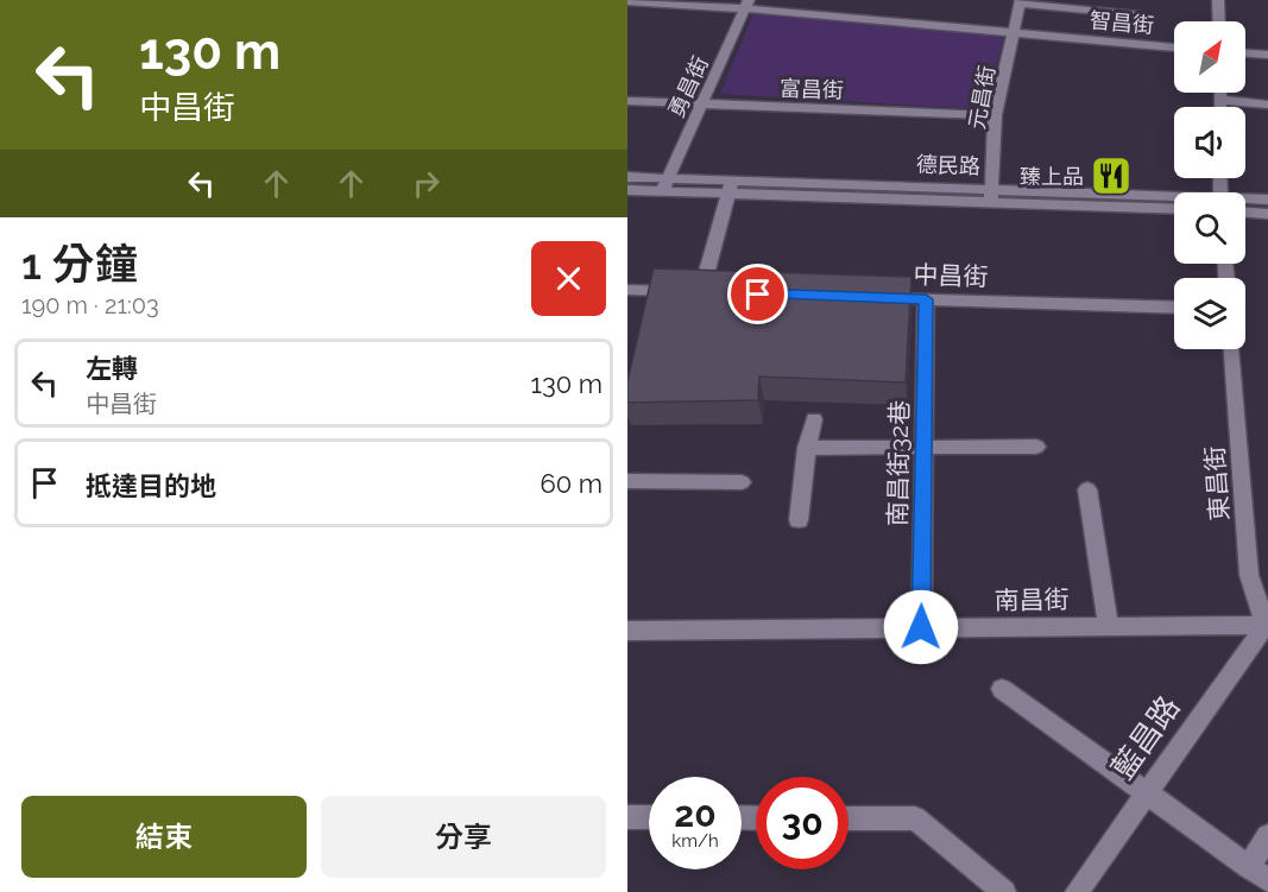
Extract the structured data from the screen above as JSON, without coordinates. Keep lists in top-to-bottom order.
{
  "streets": {
    "street": [
      "智昌街",
      "勇昌街",
      "富昌街",
      "元昌街",
      "德民路",
      "中昌街",
      "南昌街32巷",
      "東昌街",
      "南昌街",
      "藍昌路"
    ]
  },
  "crossings": [
    ["智昌街", "勇昌街"],
    ["智昌街", "元昌街"],
    ["勇昌街", "富昌街"],
    ["勇昌街", "德民路"],
    ["富昌街", "元昌街"],
    ["元昌街", "德民路"],
    ["中昌街", "南昌街32巷"],
    ["南昌街32巷", "南昌街"],
    ["東昌街", "南昌街"],
    ["東昌街", "藍昌路"],
    ["南昌街", "藍昌路"]
  ],
  "places": {
    "restaurant": ["臻上品"]
  },
  "north": "top right",
  "page": {
    "turn": ["130 m", "中昌街"],
    "heading": ["1 分鐘", "190 m · 21:03"],
    "list": [
      {
        "name": "左轉",
        "note": "中昌街",
        "value": "130 m"
      },
      {
        "name": "抵達目的地",
        "value": "60 m"
      }
    ],
    "speed": "20 km/h",
    "limit": "30",
    "buttons": ["結束", "分享"]
  }
}
